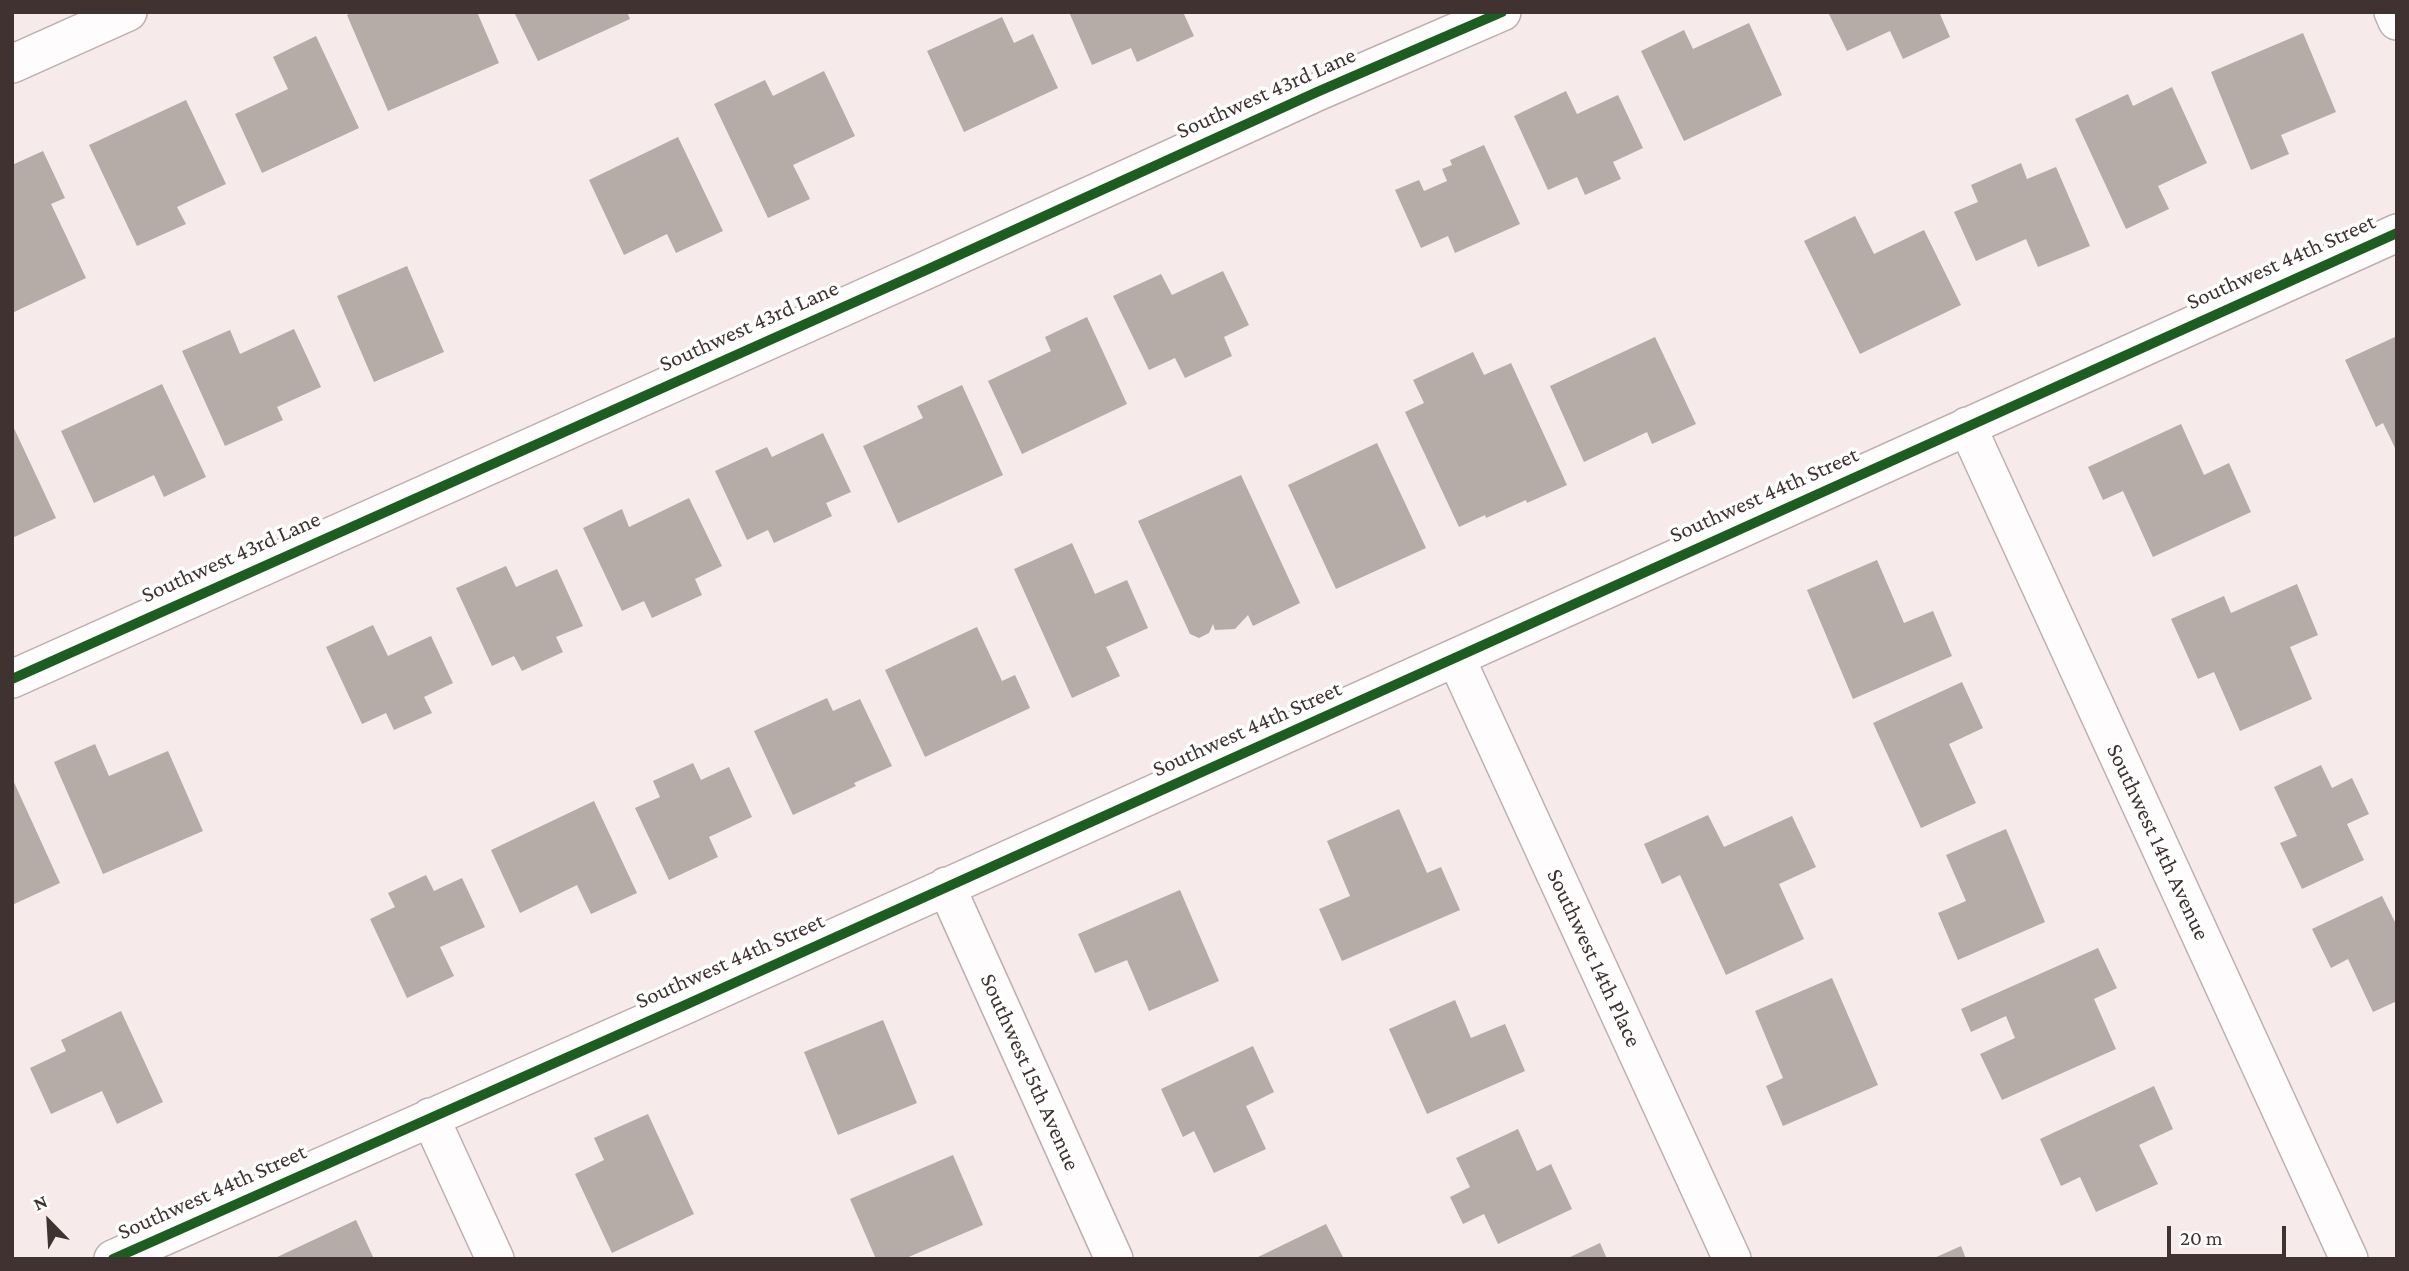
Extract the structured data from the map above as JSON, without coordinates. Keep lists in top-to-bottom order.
{
  "streets": {
    "street": [
      "Southwest 43rd Lane",
      "Southwest 44th Street",
      "Southwest 14th Avenue",
      "Southwest 14th Place",
      "Southwest 15th Avenue"
    ]
  },
  "crossings": [
    ["Southwest 44th Street", "Southwest 14th Avenue"],
    ["Southwest 44th Street", "Southwest 14th Place"],
    ["Southwest 44th Street", "Southwest 15th Avenue"]
  ],
  "scale_bar": "20 m",
  "north": "top left"
}
